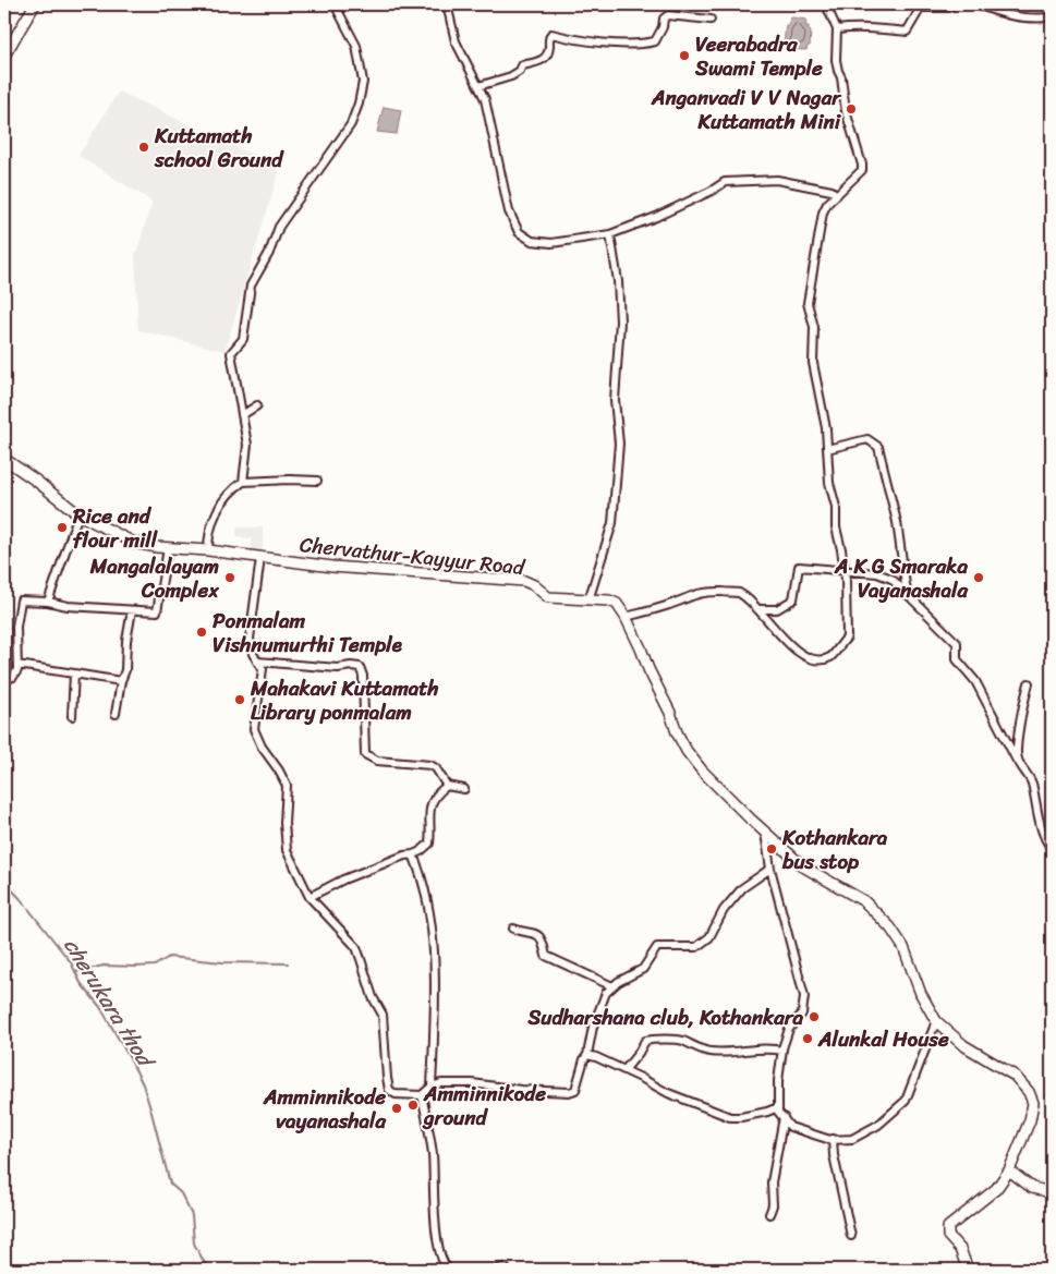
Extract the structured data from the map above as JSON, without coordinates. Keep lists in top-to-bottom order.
{
  "streets": {
    "main road": ["Chervathur-Kayyur Road"]
  },
  "water": ["cherukara thod"],
  "places": [
    "Veerabadra Swami Temple",
    "Anganvadi V V Nagar Kuttamath Mini",
    "Kuttamath school Ground",
    "Rice and flour mill",
    "Mangalalayam Complex",
    "A K G Smaraka Vayanashala",
    "Ponmalam Vishnumurthi Temple",
    "Mahakavi Kuttamath Library ponmalam",
    "Kothankara bus stop",
    "Sudharshana club, Kothankara",
    "Alunkal House",
    "Amminnikode ground",
    "Amminnikode vayanashala"
  ]
}
